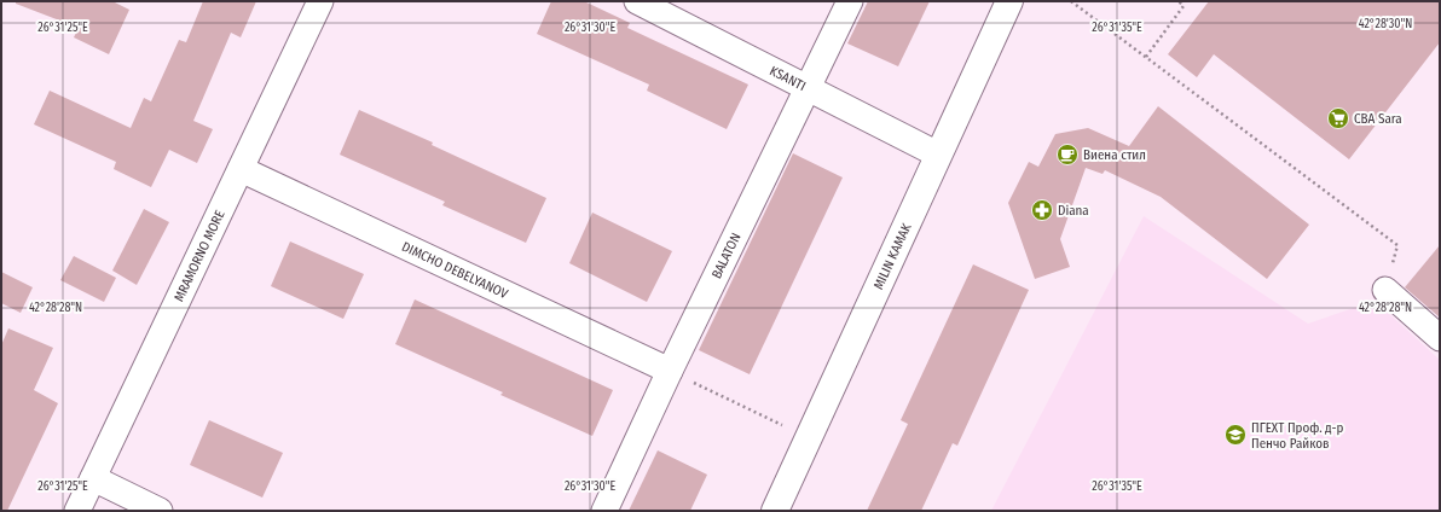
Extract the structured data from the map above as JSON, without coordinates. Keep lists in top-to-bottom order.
{
  "streets": {
    "street": [
      "KSANTI",
      "MRAMORNO MORE",
      "BALATON",
      "MILIN KAMAK",
      "DIMCHO DEBELYANOV"
    ]
  },
  "crossings": [
    ["KSANTI", "BALATON"],
    ["KSANTI", "MILIN KAMAK"],
    ["MRAMORNO MORE", "DIMCHO DEBELYANOV"],
    ["BALATON", "DIMCHO DEBELYANOV"]
  ],
  "places": {
    "supermarket": ["CBA Sara"],
    "cafe": ["Виена стил"],
    "pharmacy": ["Diana"],
    "school or university": ["ПГЕХТ Проф. д-р Пенчо Райков"]
  },
  "coordinates": [
    "42°28'30\"N",
    "26°31'25\"E",
    "26°31'30\"E",
    "26°31'35\"E",
    "42°28'28\"N"
  ]
}
